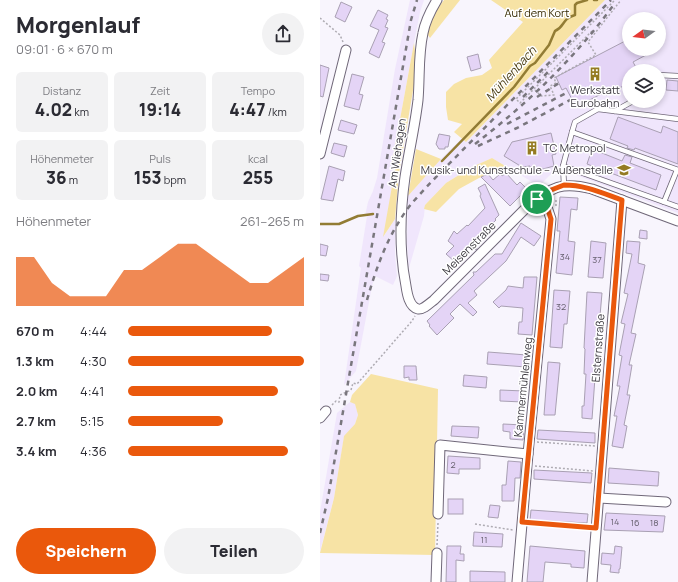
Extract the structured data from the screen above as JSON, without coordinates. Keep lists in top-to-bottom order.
{
  "streets": {
    "street": [
      "Am Wiehagen",
      "Meisenstraße",
      "Elsternstraße",
      "Kammermühlenweg"
    ]
  },
  "crossings": [
    ["Am Wiehagen", "Meisenstraße"]
  ],
  "water": ["Mühlenbach"],
  "parks": ["Auf dem Kort"],
  "places": {
    "building": ["Werkstatt Eurobahn", "TC Metropol"],
    "school or university": ["Musik- und Kunstschule – Außenstelle"]
  },
  "house_numbers": [
    "34",
    "37",
    "32",
    "2",
    "14",
    "16",
    "18",
    "11"
  ],
  "north": "left",
  "page": {
    "heading": ["Morgenlauf", "09:01 · 6 × 670 m"],
    "stats": [
      ["Distanz", "4.02 km"],
      ["Zeit", "19:14"],
      ["Tempo", "4:47 /km"],
      ["Höhenmeter", "36 m"],
      ["Puls", "153 bpm"],
      ["kcal", "255"]
    ],
    "chart": ["Höhenmeter", "261–265 m"],
    "list": [
      {
        "name": "670 m",
        "note": "4:44"
      },
      {
        "name": "1.3 km",
        "note": "4:30"
      },
      {
        "name": "2.0 km",
        "note": "4:41"
      },
      {
        "name": "2.7 km",
        "note": "5:15"
      },
      {
        "name": "3.4 km",
        "note": "4:36"
      }
    ],
    "buttons": ["Speichern", "Teilen"]
  }
}
